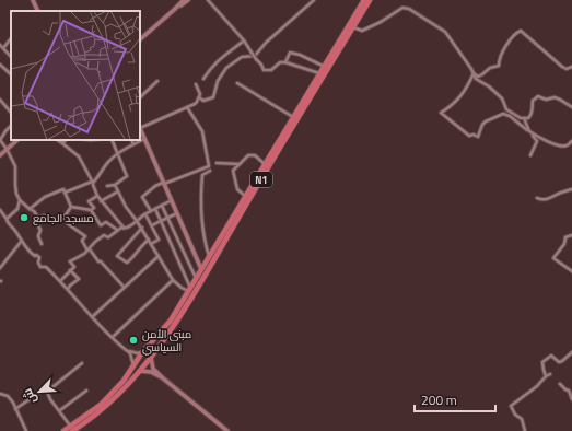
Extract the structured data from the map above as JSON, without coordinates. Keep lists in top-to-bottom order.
{
  "streets": {
    "highway": ["N1"]
  },
  "places": ["مسجد الجامع", "مبنى الأمن السياسي"],
  "scale_bar": "200 m",
  "north": "bottom left"
}
